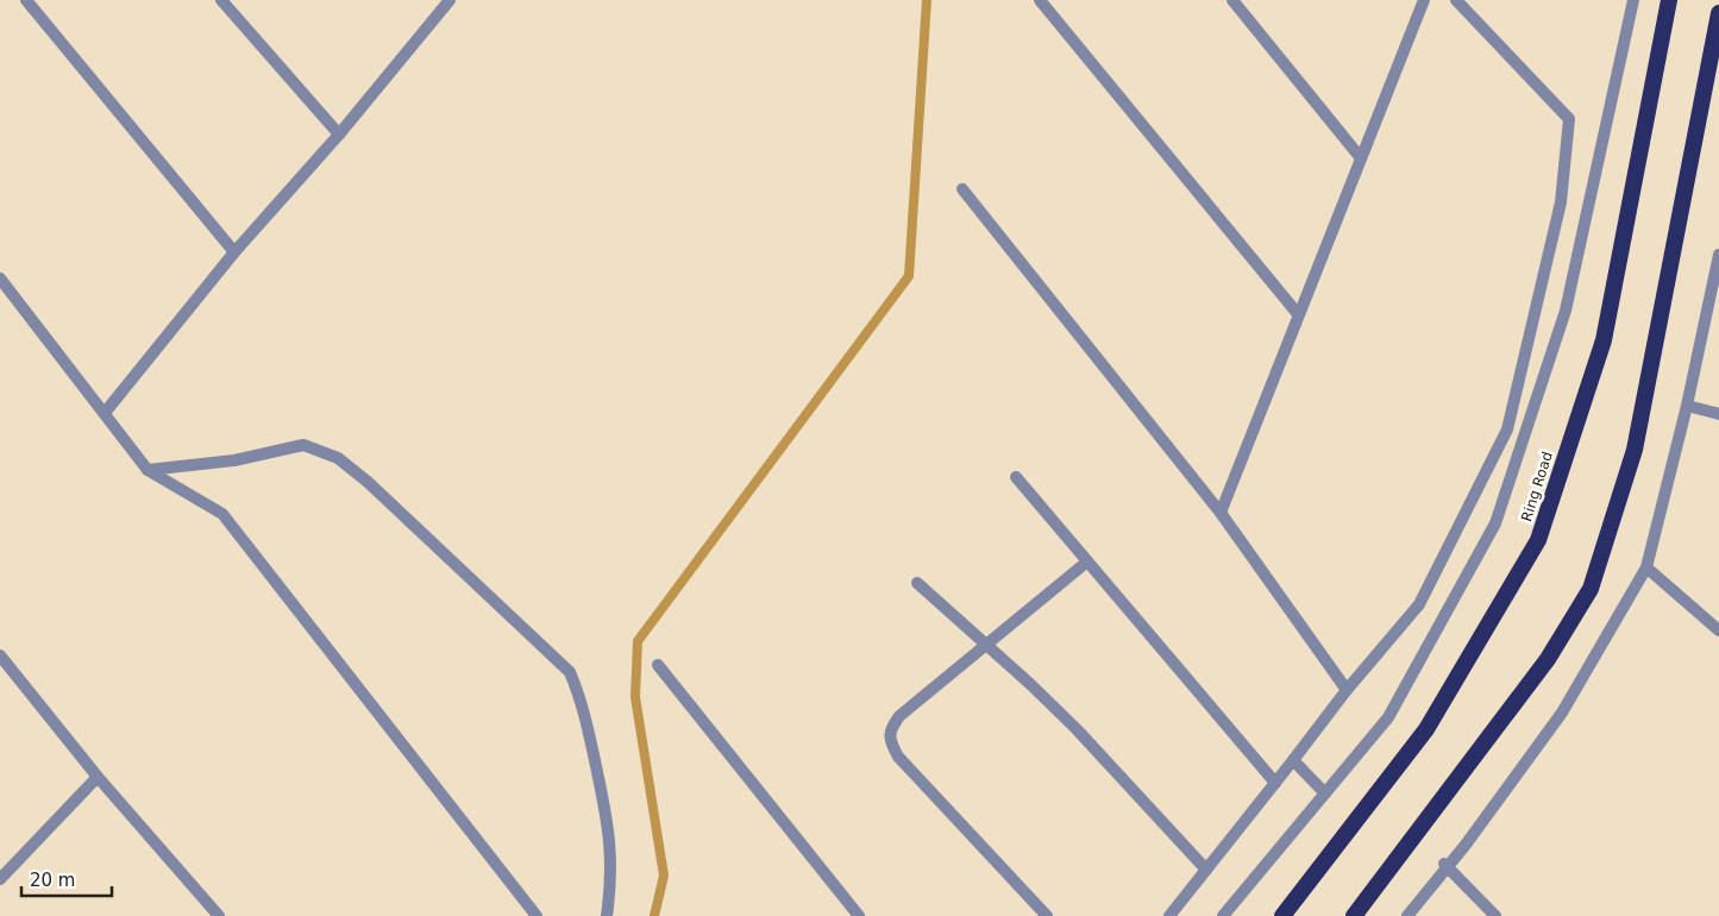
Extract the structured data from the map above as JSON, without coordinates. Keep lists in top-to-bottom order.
{
  "streets": {
    "highway": ["Ring Road"]
  },
  "scale_bar": "20 m"
}
